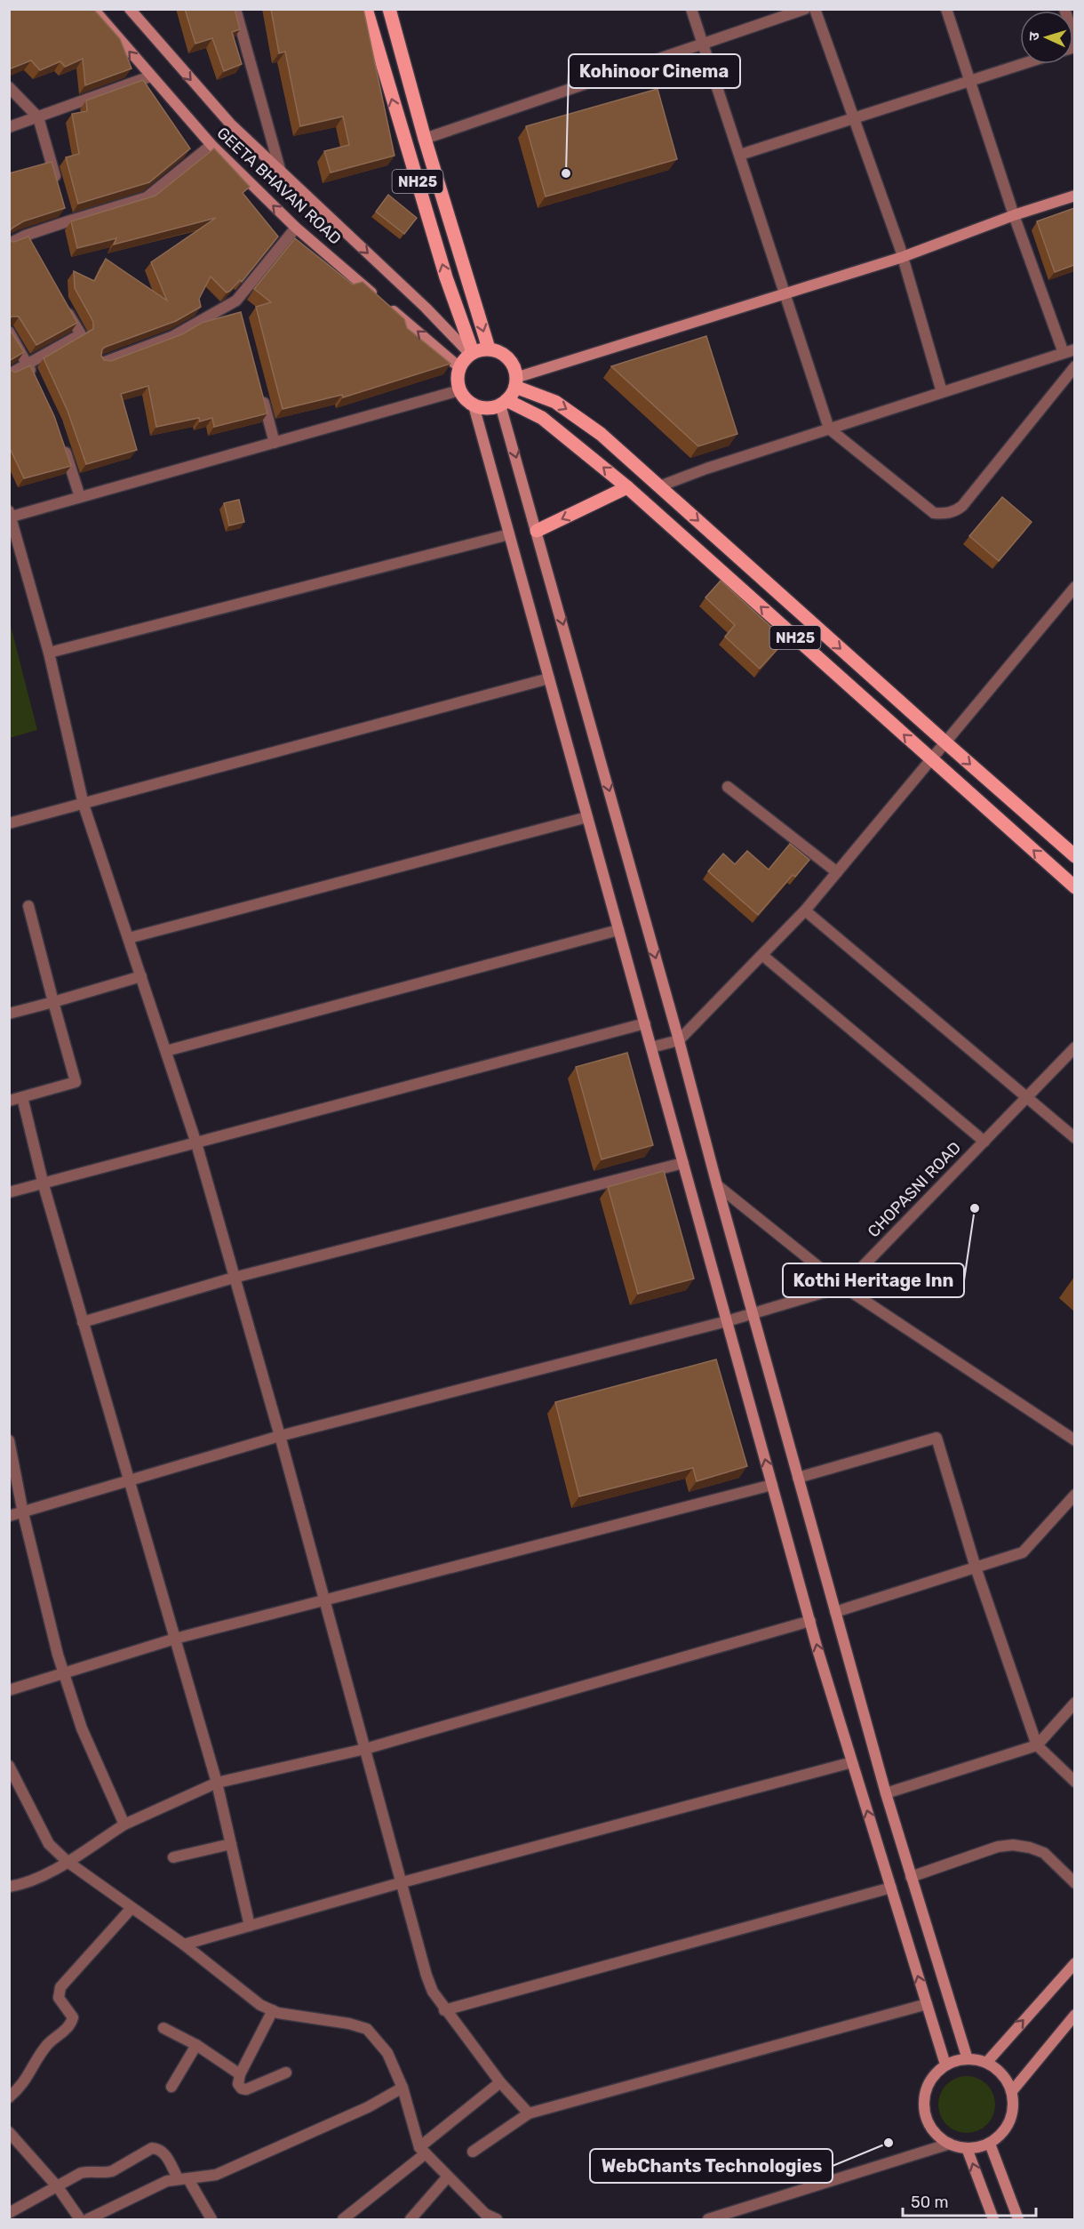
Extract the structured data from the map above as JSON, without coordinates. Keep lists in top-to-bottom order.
{
  "streets": {
    "main road": ["NH25", "GEETA BHAVAN ROAD"],
    "street": ["CHOPASNI ROAD"]
  },
  "crossings": [
    ["NH25", "GEETA BHAVAN ROAD"]
  ],
  "places": ["Kohinoor Cinema", "Kothi Heritage Inn", "WebChants Technologies"],
  "scale_bar": "50 m",
  "north": "left"
}
